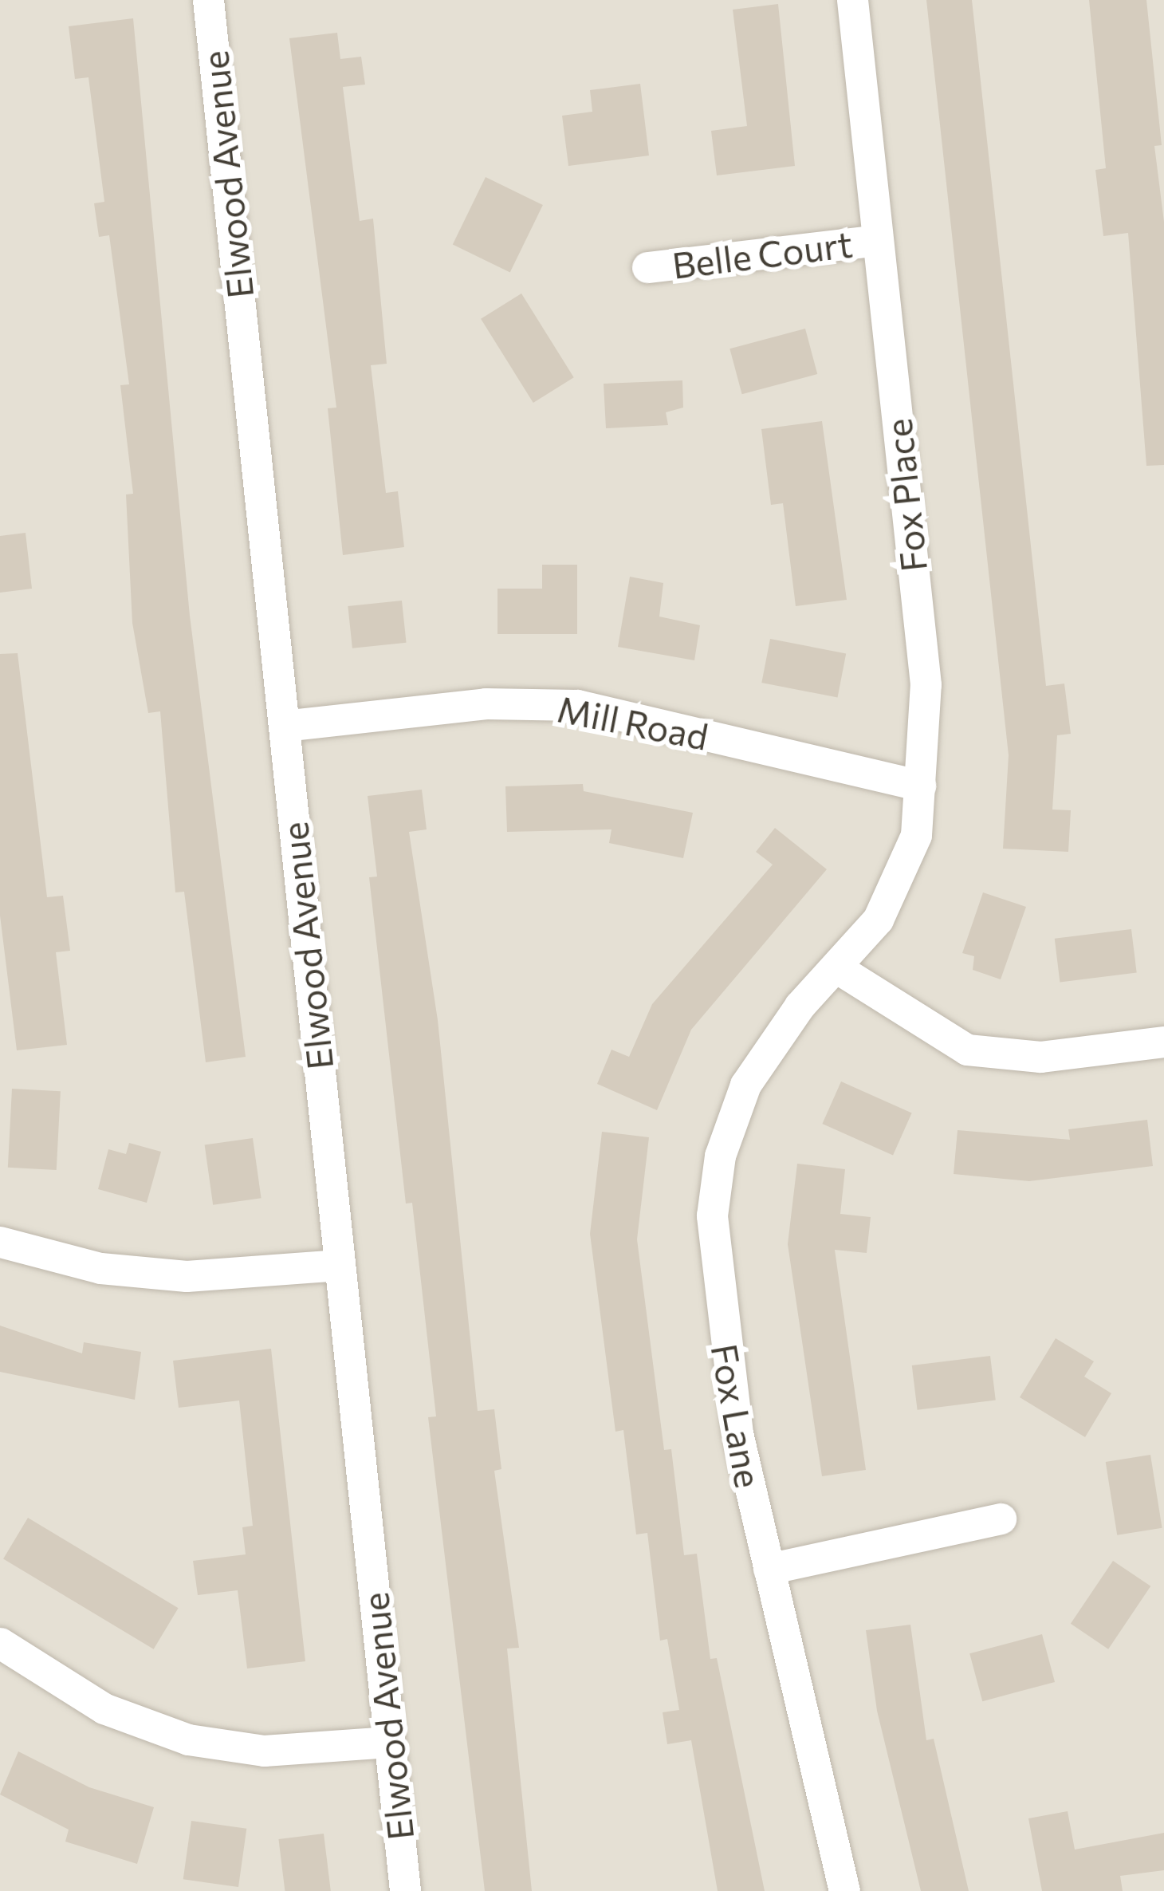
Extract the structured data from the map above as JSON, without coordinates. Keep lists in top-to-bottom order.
{
  "streets": {
    "street": [
      "Elwood Avenue",
      "Belle Court",
      "Fox Place",
      "Mill Road",
      "Fox Lane"
    ]
  },
  "crossings": [
    ["Elwood Avenue", "Mill Road"],
    ["Belle Court", "Fox Place"],
    ["Fox Place", "Mill Road"],
    ["Fox Place", "Fox Lane"]
  ]
}
